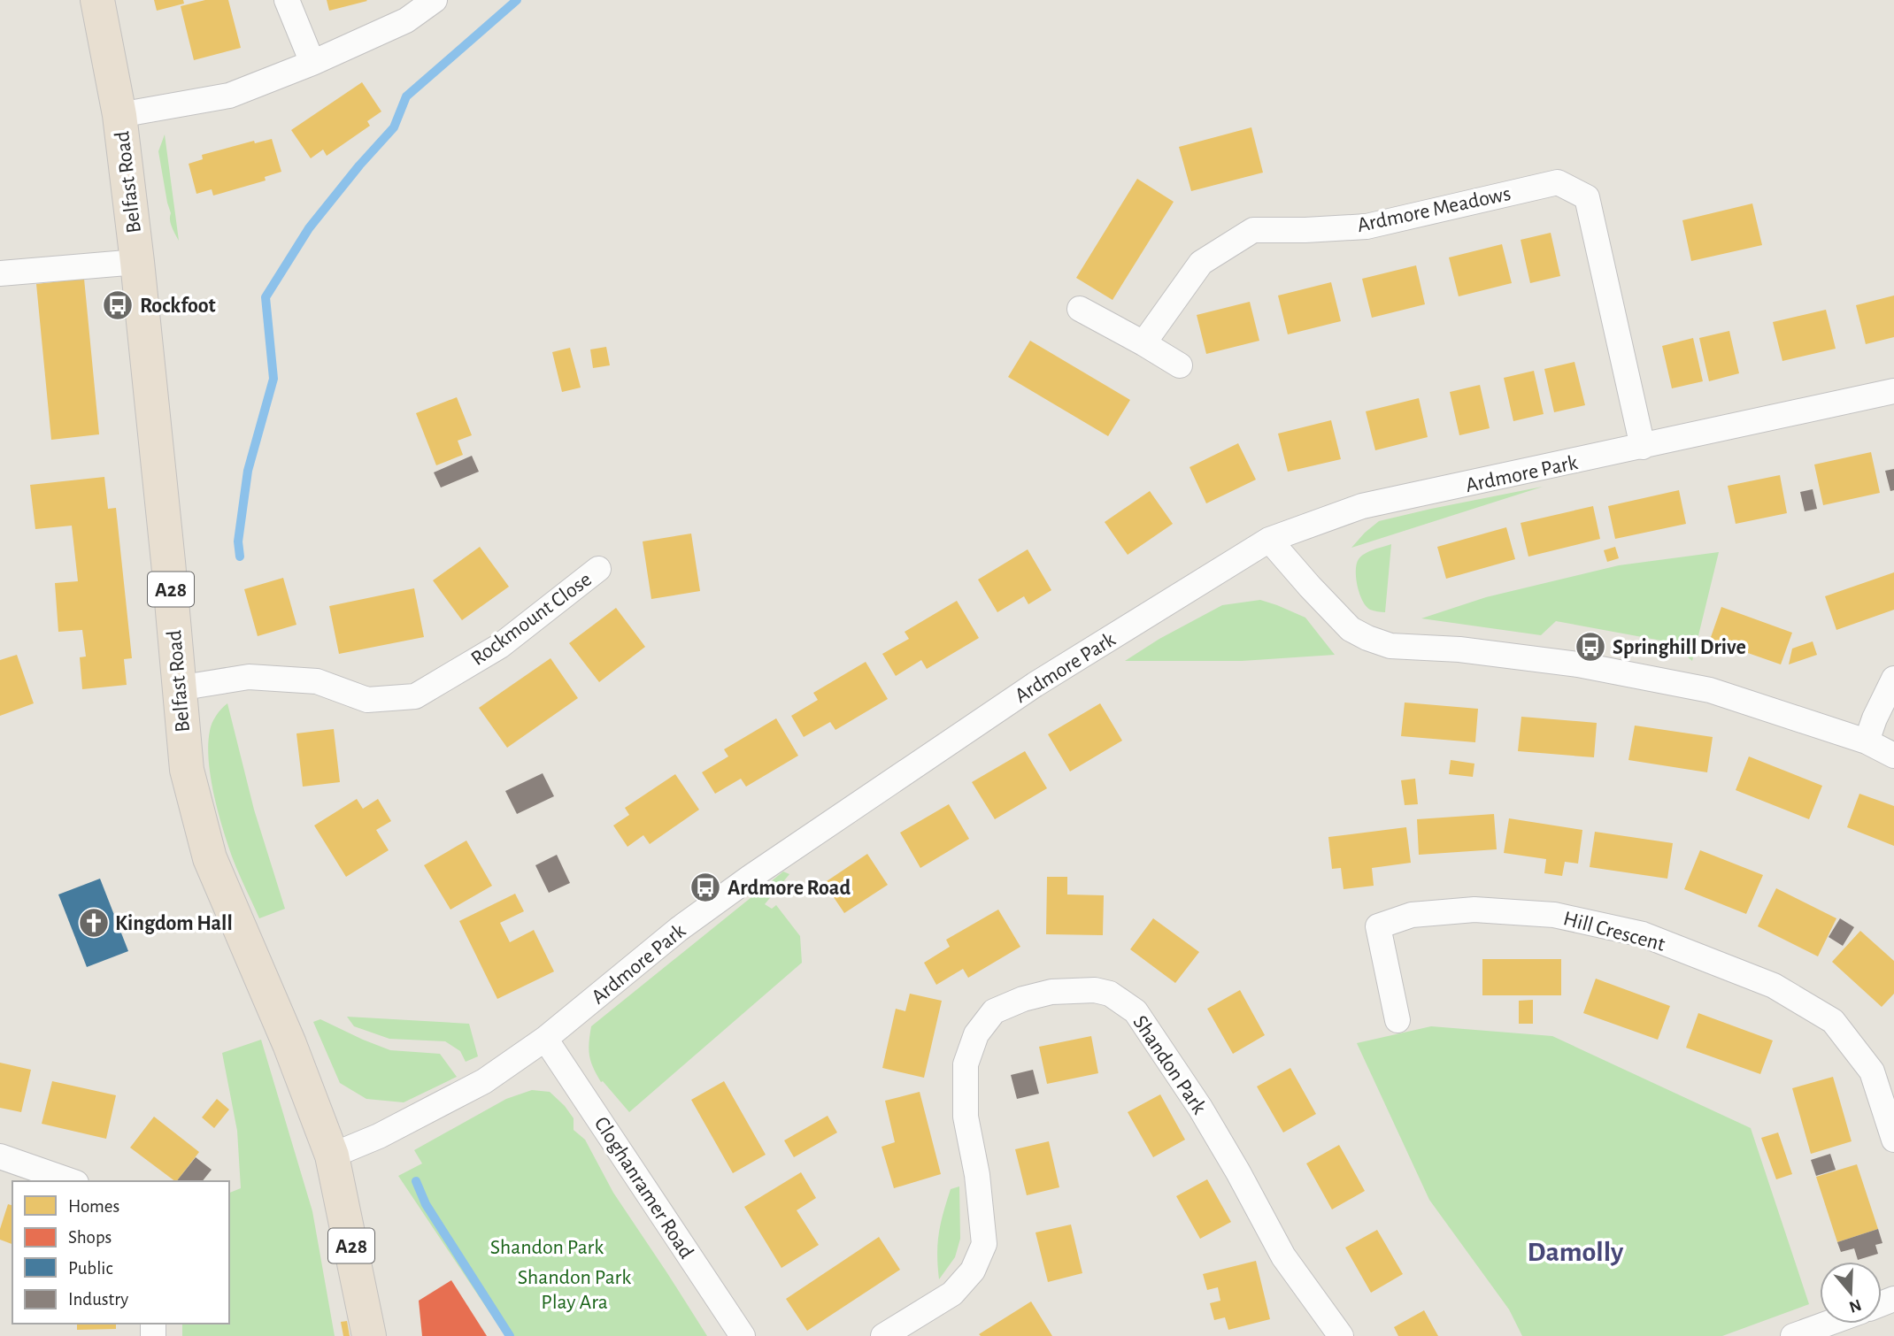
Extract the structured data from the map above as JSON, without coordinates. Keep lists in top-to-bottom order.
{
  "streets": {
    "highway": ["Belfast Road", "A28"],
    "street": [
      "Ardmore Meadows",
      "Ardmore Park",
      "Rockmount Close",
      "Hill Crescent",
      "Shandon Park",
      "Cloghanramer Road"
    ]
  },
  "crossings": [
    ["Belfast Road", "Ardmore Park"],
    ["Belfast Road", "Rockmount Close"],
    ["Ardmore Meadows", "Ardmore Park"],
    ["Ardmore Park", "Cloghanramer Road"]
  ],
  "districts": ["Damolly"],
  "parks": ["Shandon Park", "Shandon Park Play Ara"],
  "places": {
    "bus stop": ["Rockfoot", "Springhill Drive", "Ardmore Road"],
    "church": ["Kingdom Hall"]
  },
  "legend": [
    "Homes",
    "Shops",
    "Public",
    "Industry"
  ],
  "north": "bottom"
}
